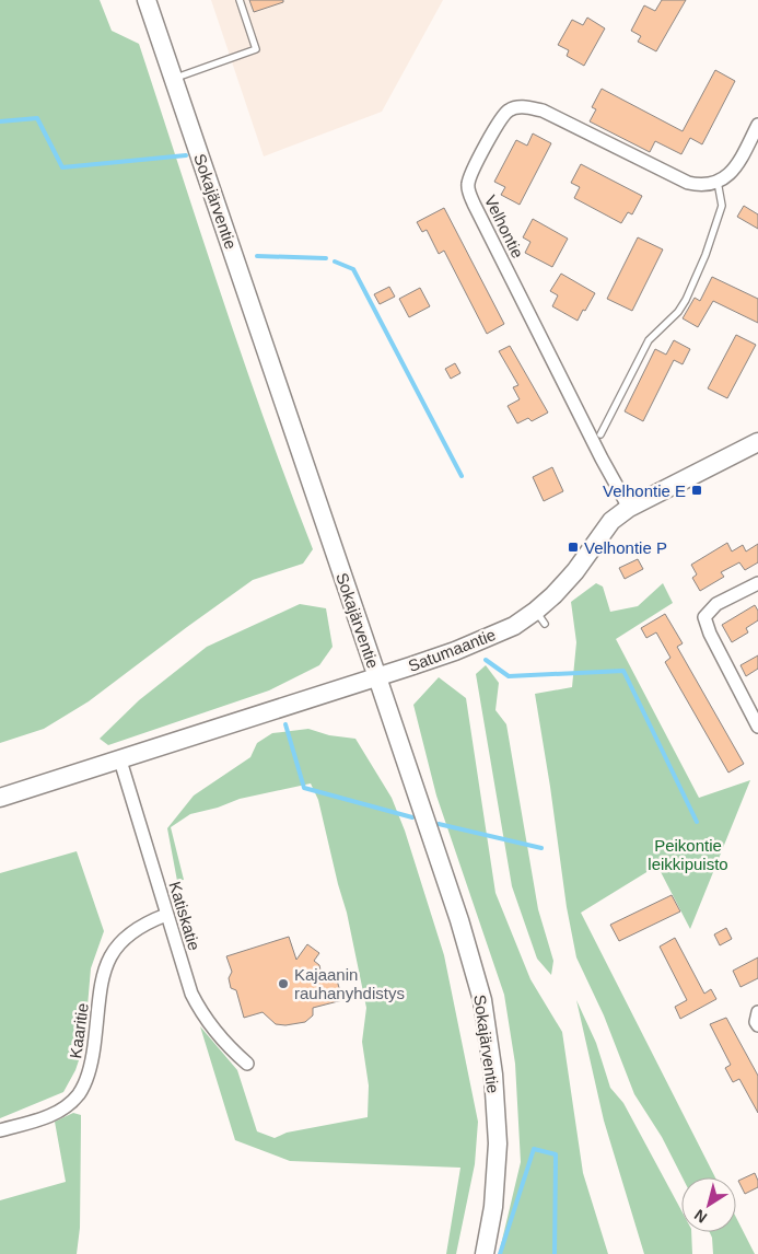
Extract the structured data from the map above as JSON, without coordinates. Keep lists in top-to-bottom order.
{
  "streets": {
    "street": [
      "Sokajärventie",
      "Velhontie",
      "Satumaantie",
      "Katiskatie",
      "Kaaritie"
    ]
  },
  "crossings": [
    ["Sokajärventie", "Satumaantie"],
    ["Velhontie", "Satumaantie"],
    ["Satumaantie", "Katiskatie"],
    ["Katiskatie", "Kaaritie"]
  ],
  "parks": ["Peikontie leikkipuisto"],
  "places": {
    "transit": ["Velhontie E", "Velhontie P"],
    "other": ["Kajaanin rauhanyhdistys"]
  },
  "north": "bottom left"
}
